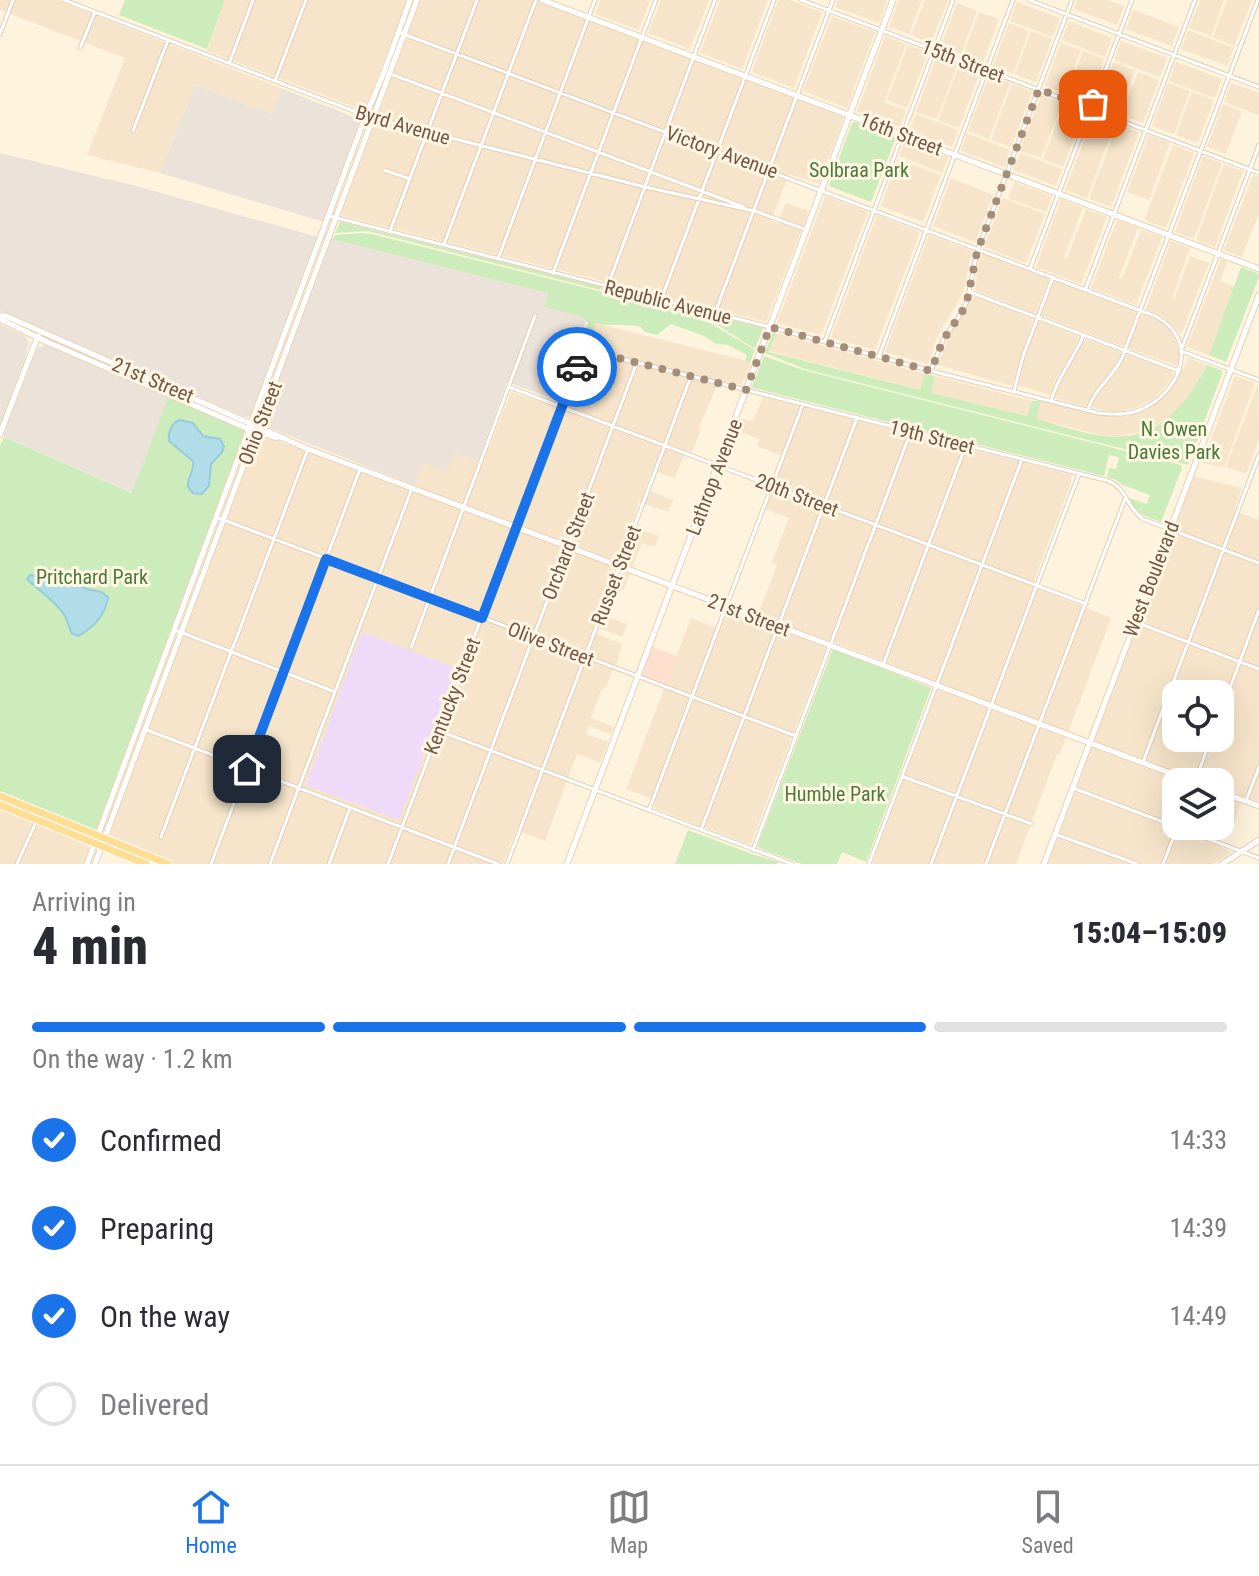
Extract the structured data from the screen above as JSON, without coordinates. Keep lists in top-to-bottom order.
{
  "streets": {
    "street": [
      "15th Street",
      "Byrd Avenue",
      "16th Street",
      "Victory Avenue",
      "Republic Avenue",
      "21st Street",
      "Ohio Street",
      "19th Street",
      "Lathrop Avenue",
      "20th Street",
      "Orchard Street",
      "Russet Street",
      "West Boulevard",
      "Olive Street",
      "Kentucky Street"
    ]
  },
  "crossings": [
    ["15th Street", "Lathrop Avenue"],
    ["Byrd Avenue", "Ohio Street"],
    ["16th Street", "Lathrop Avenue"],
    ["Victory Avenue", "Ohio Street"],
    ["Victory Avenue", "Lathrop Avenue"],
    ["Republic Avenue", "Ohio Street"],
    ["Republic Avenue", "Lathrop Avenue"],
    ["21st Street", "Ohio Street"],
    ["21st Street", "Lathrop Avenue"],
    ["21st Street", "Orchard Street"],
    ["21st Street", "Russet Street"],
    ["21st Street", "West Boulevard"],
    ["21st Street", "Kentucky Street"],
    ["Ohio Street", "Olive Street"],
    ["19th Street", "Lathrop Avenue"],
    ["19th Street", "Orchard Street"],
    ["19th Street", "Russet Street"],
    ["19th Street", "West Boulevard"],
    ["19th Street", "Kentucky Street"],
    ["Lathrop Avenue", "20th Street"],
    ["Lathrop Avenue", "Olive Street"],
    ["20th Street", "Orchard Street"],
    ["20th Street", "Russet Street"],
    ["20th Street", "Kentucky Street"],
    ["Orchard Street", "Olive Street"],
    ["Russet Street", "Olive Street"],
    ["Olive Street", "Kentucky Street"]
  ],
  "parks": [
    "Solbraa Park",
    "N. Owen Davies Park",
    "Pritchard Park",
    "Humble Park"
  ],
  "page": {
    "heading": ["4 min", "Arriving in", "15:04–15:09"],
    "bar": "On the way · 1.2 km",
    "list": [
      ["Confirmed", "14:33"],
      ["Preparing", "14:39"],
      ["On the way", "14:49"],
      "Delivered"
    ],
    "tabs": ["Home", "Map", "Saved"]
  }
}
